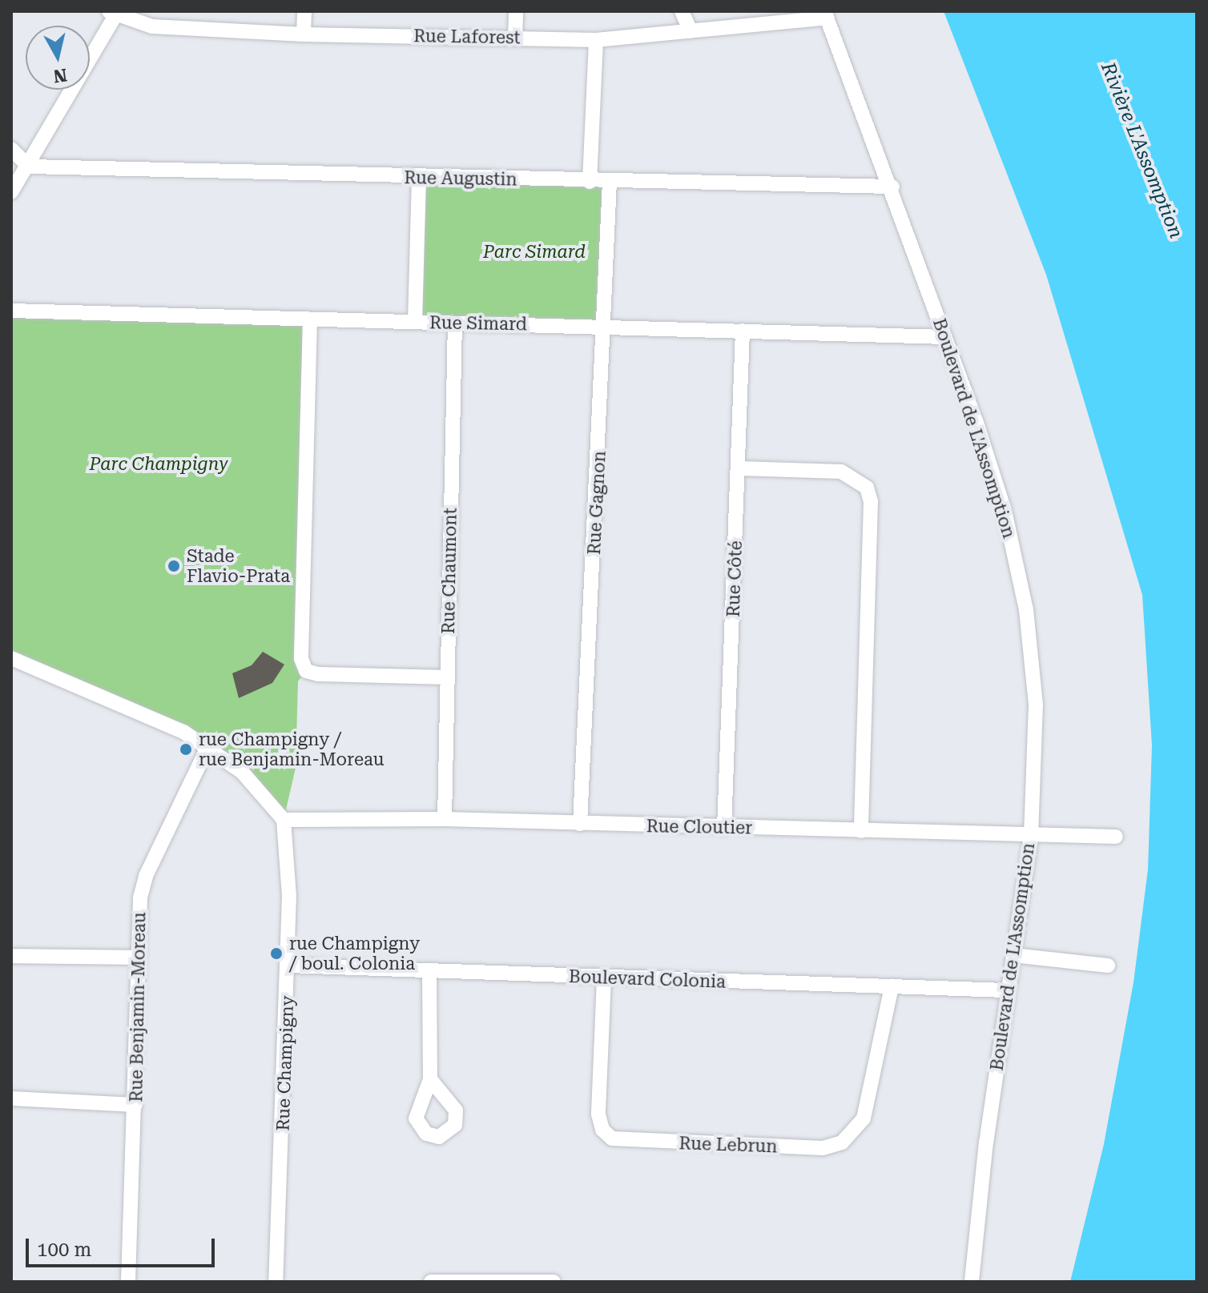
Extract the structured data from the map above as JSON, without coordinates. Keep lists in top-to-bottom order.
{
  "streets": {
    "street": [
      "Rue Laforest",
      "Rue Augustin",
      "Rue Simard",
      "Boulevard de L'Assomption",
      "Rue Gagnon",
      "Rue Chaumont",
      "Rue Côté",
      "Rue Cloutier",
      "Boulevard Colonia",
      "Rue Benjamin-Moreau",
      "Rue Champigny",
      "Rue Lebrun"
    ]
  },
  "crossings": [
    ["Rue Laforest", "Boulevard de L'Assomption"],
    ["Rue Augustin", "Boulevard de L'Assomption"],
    ["Rue Augustin", "Rue Gagnon"],
    ["Rue Simard", "Boulevard de L'Assomption"],
    ["Rue Simard", "Rue Gagnon"],
    ["Rue Simard", "Rue Chaumont"],
    ["Rue Simard", "Rue Côté"],
    ["Boulevard de L'Assomption", "Rue Cloutier"],
    ["Boulevard de L'Assomption", "Boulevard Colonia"],
    ["Rue Gagnon", "Rue Cloutier"],
    ["Rue Chaumont", "Rue Cloutier"],
    ["Rue Côté", "Rue Cloutier"],
    ["Rue Cloutier", "Rue Champigny"],
    ["Boulevard Colonia", "Rue Champigny"],
    ["Boulevard Colonia", "Rue Lebrun"]
  ],
  "water": ["Rivière L'Assomption"],
  "parks": ["Parc Simard", "Parc Champigny"],
  "places": ["Stade Flavio-Prata", "rue Champigny / rue Benjamin-Moreau", "rue Champigny / boul. Colonia"],
  "scale_bar": "100 m",
  "north": "bottom"
}
